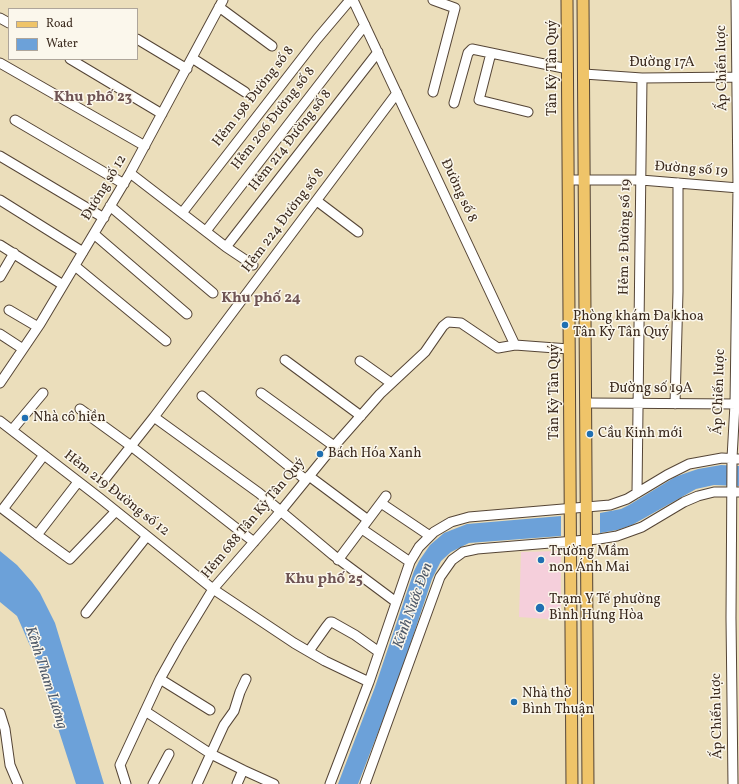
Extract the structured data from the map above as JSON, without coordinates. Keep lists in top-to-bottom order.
{
  "streets": {
    "main road": ["Tân Kỳ Tân Quý"],
    "street": [
      "Đường 17A",
      "Ấp Chiến lược",
      "Hẻm 198 Đường số 8",
      "Hẻm 206 Đường số 8",
      "Hẻm 214 Đường số 8",
      "Đường số 19",
      "Đường số 12",
      "Đường số 8",
      "Hẻm 224 Đường số 8",
      "Hẻm 2 Đường số 19",
      "Đường số 19A",
      "Hẻm 219 Đường số 12",
      "Hẻm 688 Tân Kỳ Tân Quý"
    ]
  },
  "crossings": [
    ["Đường 17A", "Ấp Chiến lược"],
    ["Đường 17A", "Hẻm 2 Đường số 19"],
    ["Tân Kỳ Tân Quý", "Đường số 19"],
    ["Ấp Chiến lược", "Đường số 19"],
    ["Ấp Chiến lược", "Đường số 19A"],
    ["Hẻm 206 Đường số 8", "Đường số 8"],
    ["Hẻm 214 Đường số 8", "Đường số 8"],
    ["Đường số 19", "Hẻm 2 Đường số 19"],
    ["Đường số 8", "Hẻm 224 Đường số 8"],
    ["Đường số 8", "Hẻm 688 Tân Kỳ Tân Quý"],
    ["Hẻm 2 Đường số 19", "Đường số 19A"],
    ["Hẻm 219 Đường số 12", "Hẻm 688 Tân Kỳ Tân Quý"]
  ],
  "districts": ["Khu phố 23", "Khu phố 24", "Khu phố 25"],
  "water": ["Kênh Nước Đen", "Kênh Tham Lương"],
  "places": [
    "Phòng khám Đa khoa Tân Kỳ Tân Quý",
    "Nhà cô hiền",
    "Cầu Kinh mới",
    "Bách Hóa Xanh",
    "Trường Mầm non Ánh Mai",
    "Trạm Y Tế phường Bình Hưng Hòa",
    "Nhà thờ Bình Thuận"
  ],
  "legend": ["Road", "Water"]
}
